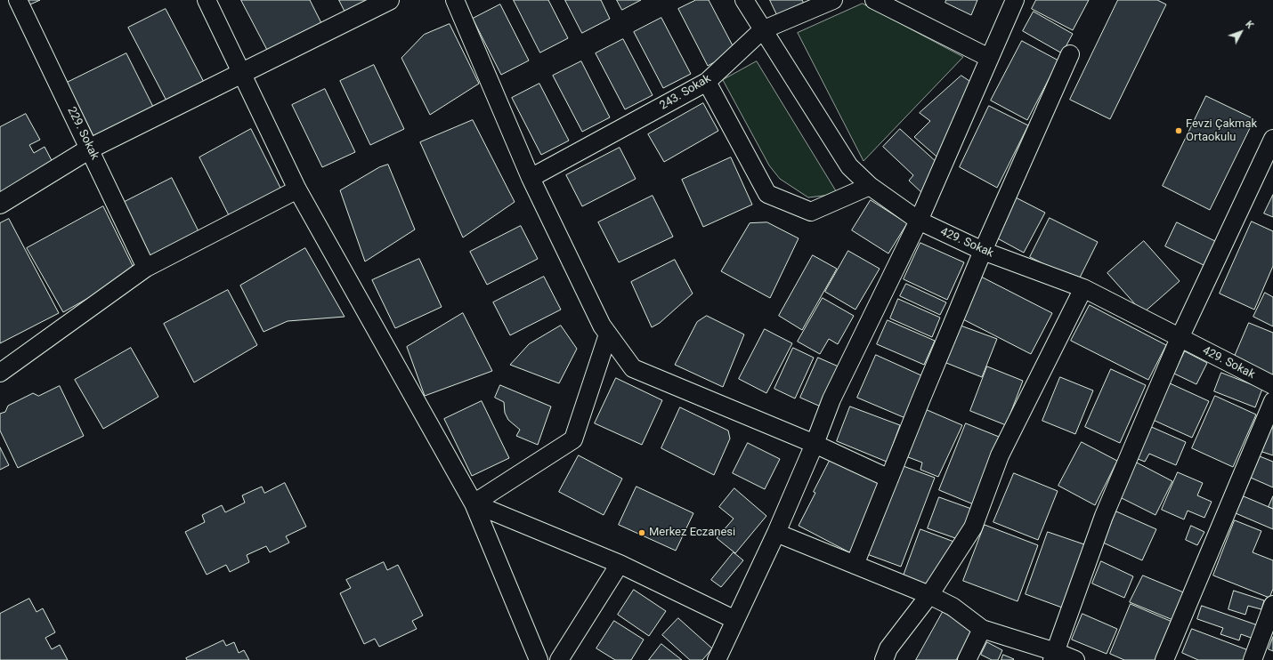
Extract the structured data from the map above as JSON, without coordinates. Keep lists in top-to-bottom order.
{
  "streets": {
    "street": ["243. Sokak", "229. Sokak", "429. Sokak"]
  },
  "crossings": [
    ["243. Sokak", "429. Sokak"]
  ],
  "places": ["Fevzi Çakmak Ortaokulu", "Merkez Eczanesi"],
  "north": "top right"
}
